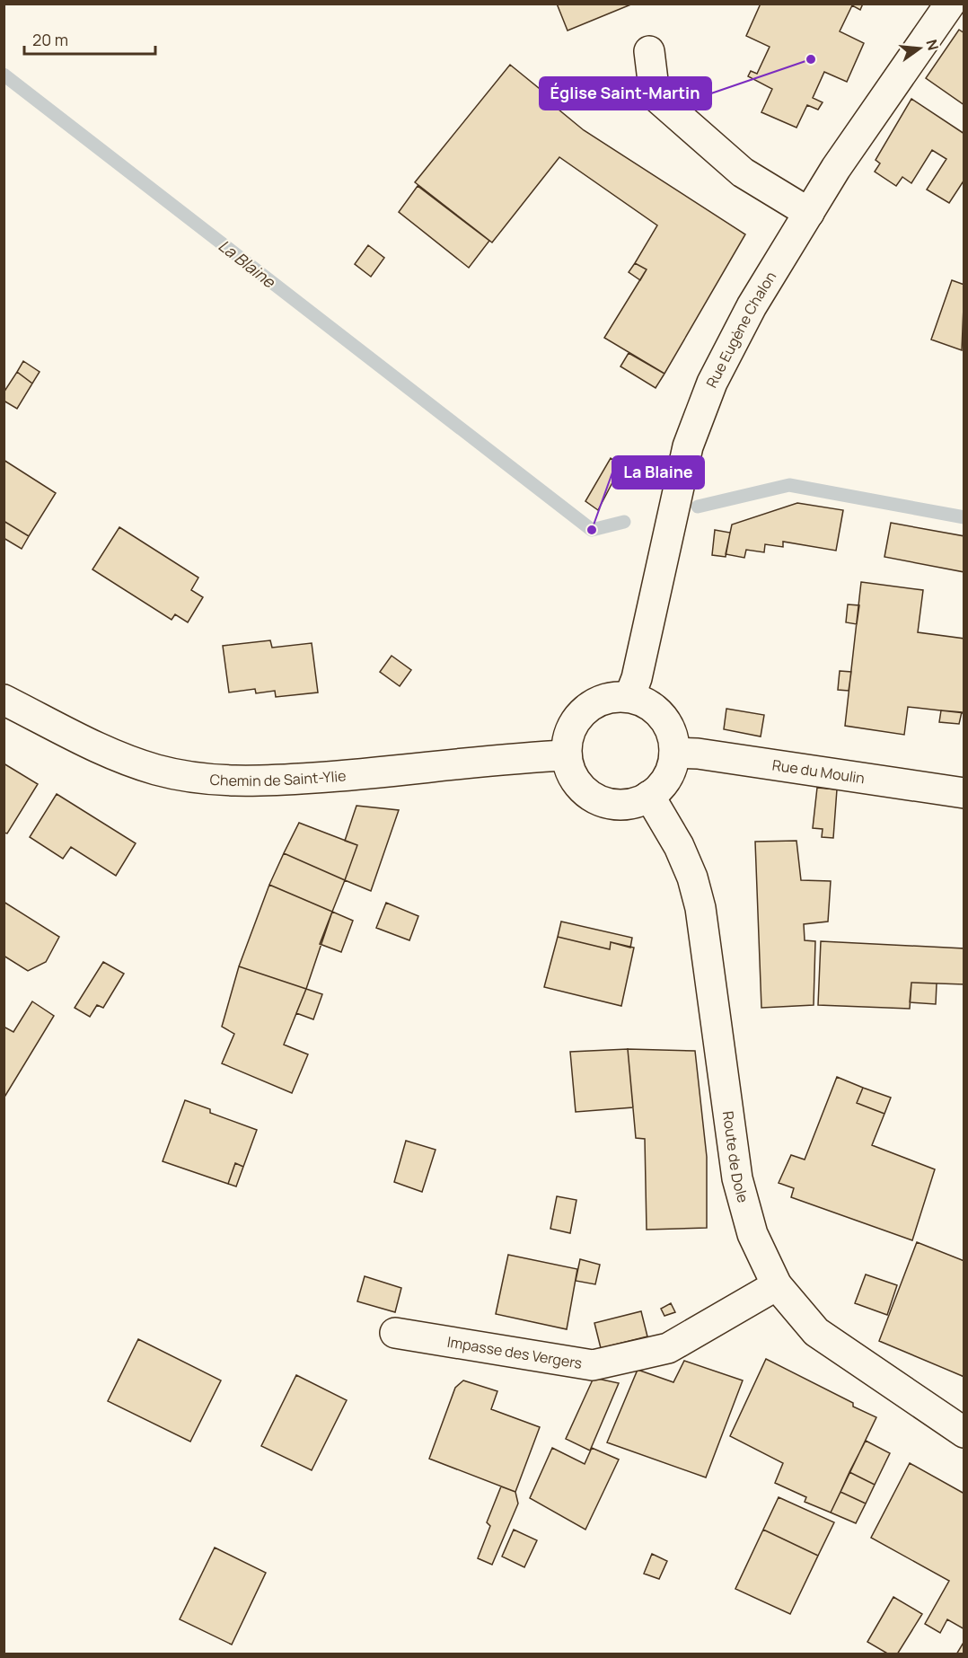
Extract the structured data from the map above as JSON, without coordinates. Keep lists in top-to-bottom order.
{
  "streets": {
    "main road": [
      "Rue Eugène Chalon",
      "Rue du Moulin",
      "Chemin de Saint-Ylie",
      "Route de Dole",
      "Impasse des Vergers"
    ]
  },
  "crossings": [
    ["Rue Eugène Chalon", "Rue du Moulin"],
    ["Rue Eugène Chalon", "Chemin de Saint-Ylie"],
    ["Rue Eugène Chalon", "Route de Dole"],
    ["Rue du Moulin", "Chemin de Saint-Ylie"],
    ["Rue du Moulin", "Route de Dole"],
    ["Chemin de Saint-Ylie", "Route de Dole"],
    ["Route de Dole", "Impasse des Vergers"]
  ],
  "water": ["La Blaine"],
  "places": ["Église Saint-Martin", "La Blaine"],
  "scale_bar": "20 m",
  "north": "right"
}
